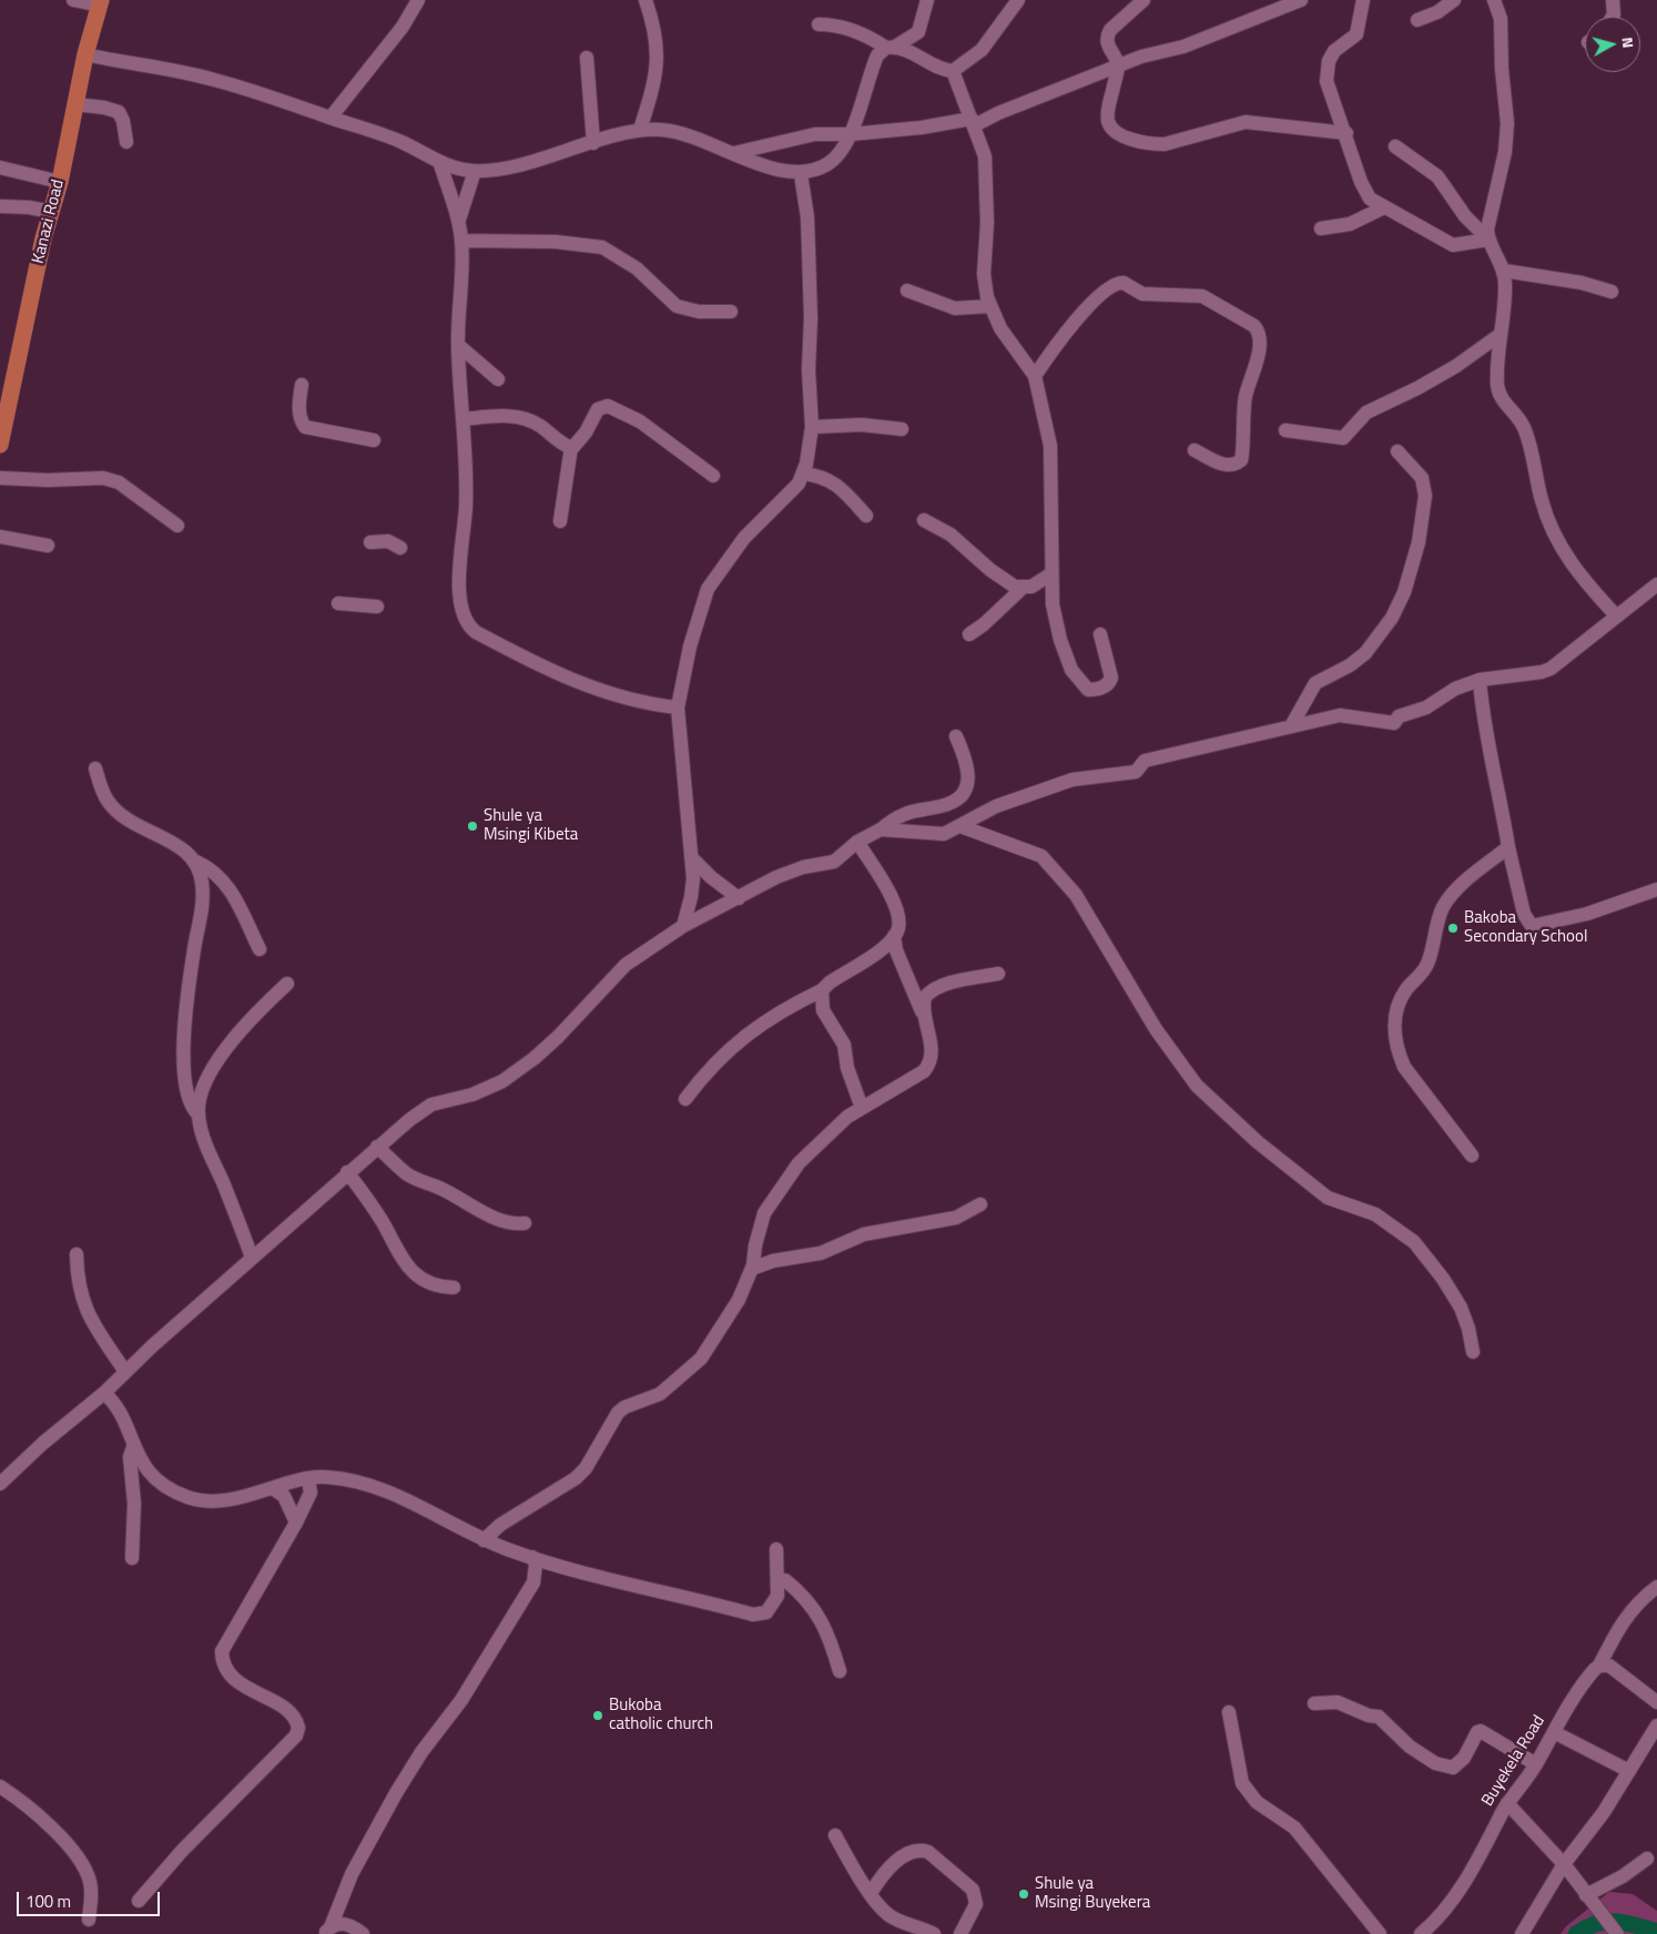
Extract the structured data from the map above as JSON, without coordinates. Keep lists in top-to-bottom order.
{
  "streets": {
    "main road": ["Kanazi Road"],
    "street": ["Buyekela Road"]
  },
  "places": [
    "Shule ya Msingi Kibeta",
    "Bakoba Secondary School",
    "Bukoba catholic church",
    "Shule ya Msingi Buyekera"
  ],
  "scale_bar": "100 m",
  "north": "right"
}
